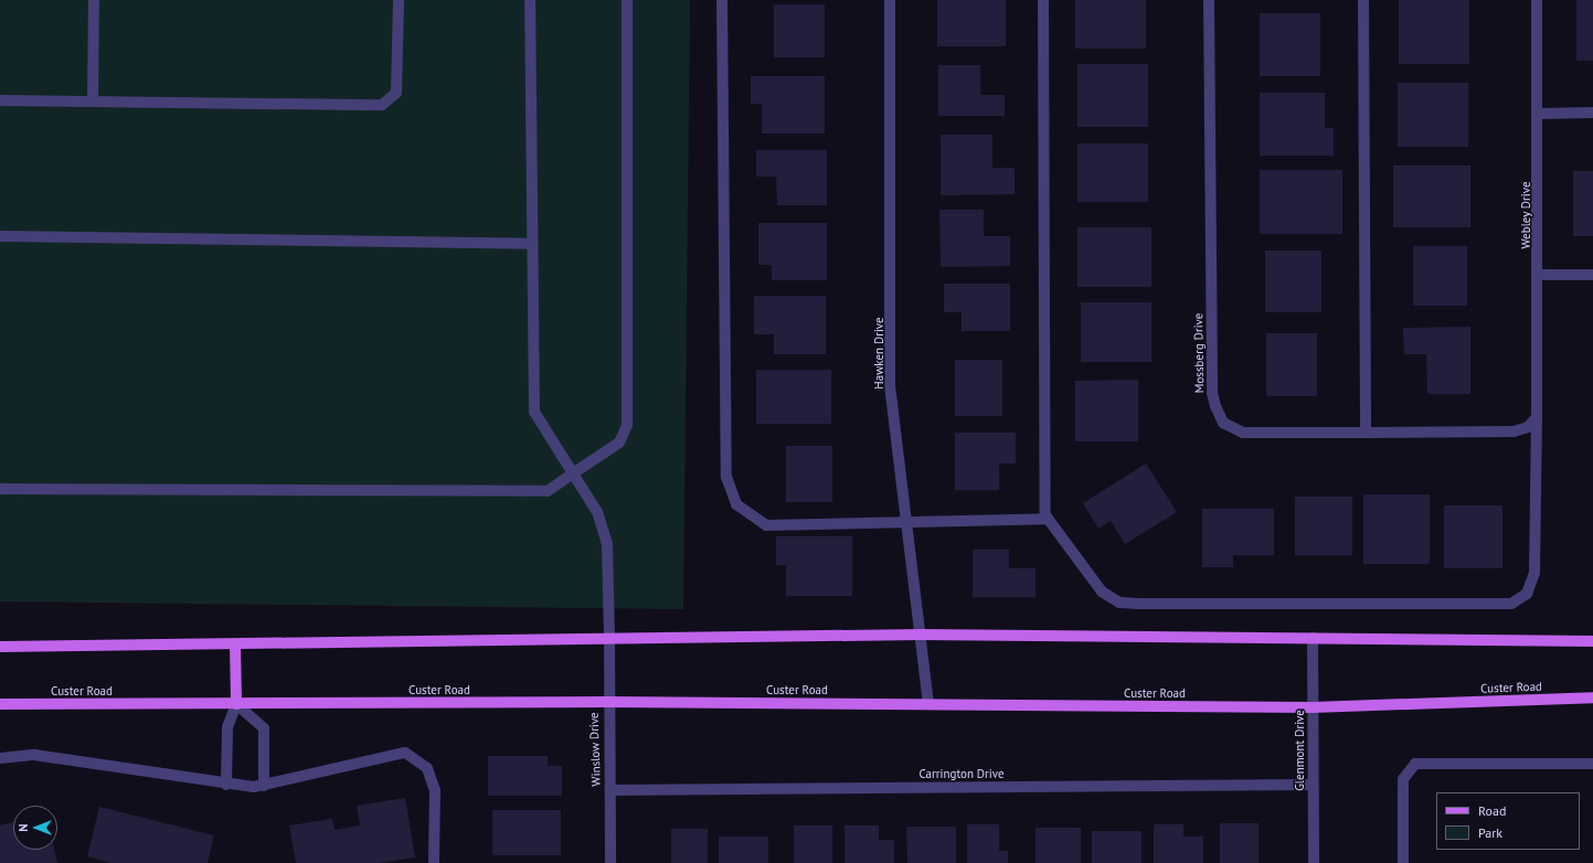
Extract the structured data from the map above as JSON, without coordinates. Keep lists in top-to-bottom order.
{
  "streets": {
    "main road": ["Custer Road"],
    "street": [
      "Webley Drive",
      "Hawken Drive",
      "Mossberg Drive",
      "Winslow Drive",
      "Glenmont Drive",
      "Carrington Drive"
    ]
  },
  "crossings": [
    ["Webley Drive", "Mossberg Drive"],
    ["Hawken Drive", "Custer Road"],
    ["Custer Road", "Winslow Drive"],
    ["Custer Road", "Glenmont Drive"],
    ["Winslow Drive", "Carrington Drive"],
    ["Glenmont Drive", "Carrington Drive"]
  ],
  "legend": ["Road", "Park"],
  "north": "left"
}
